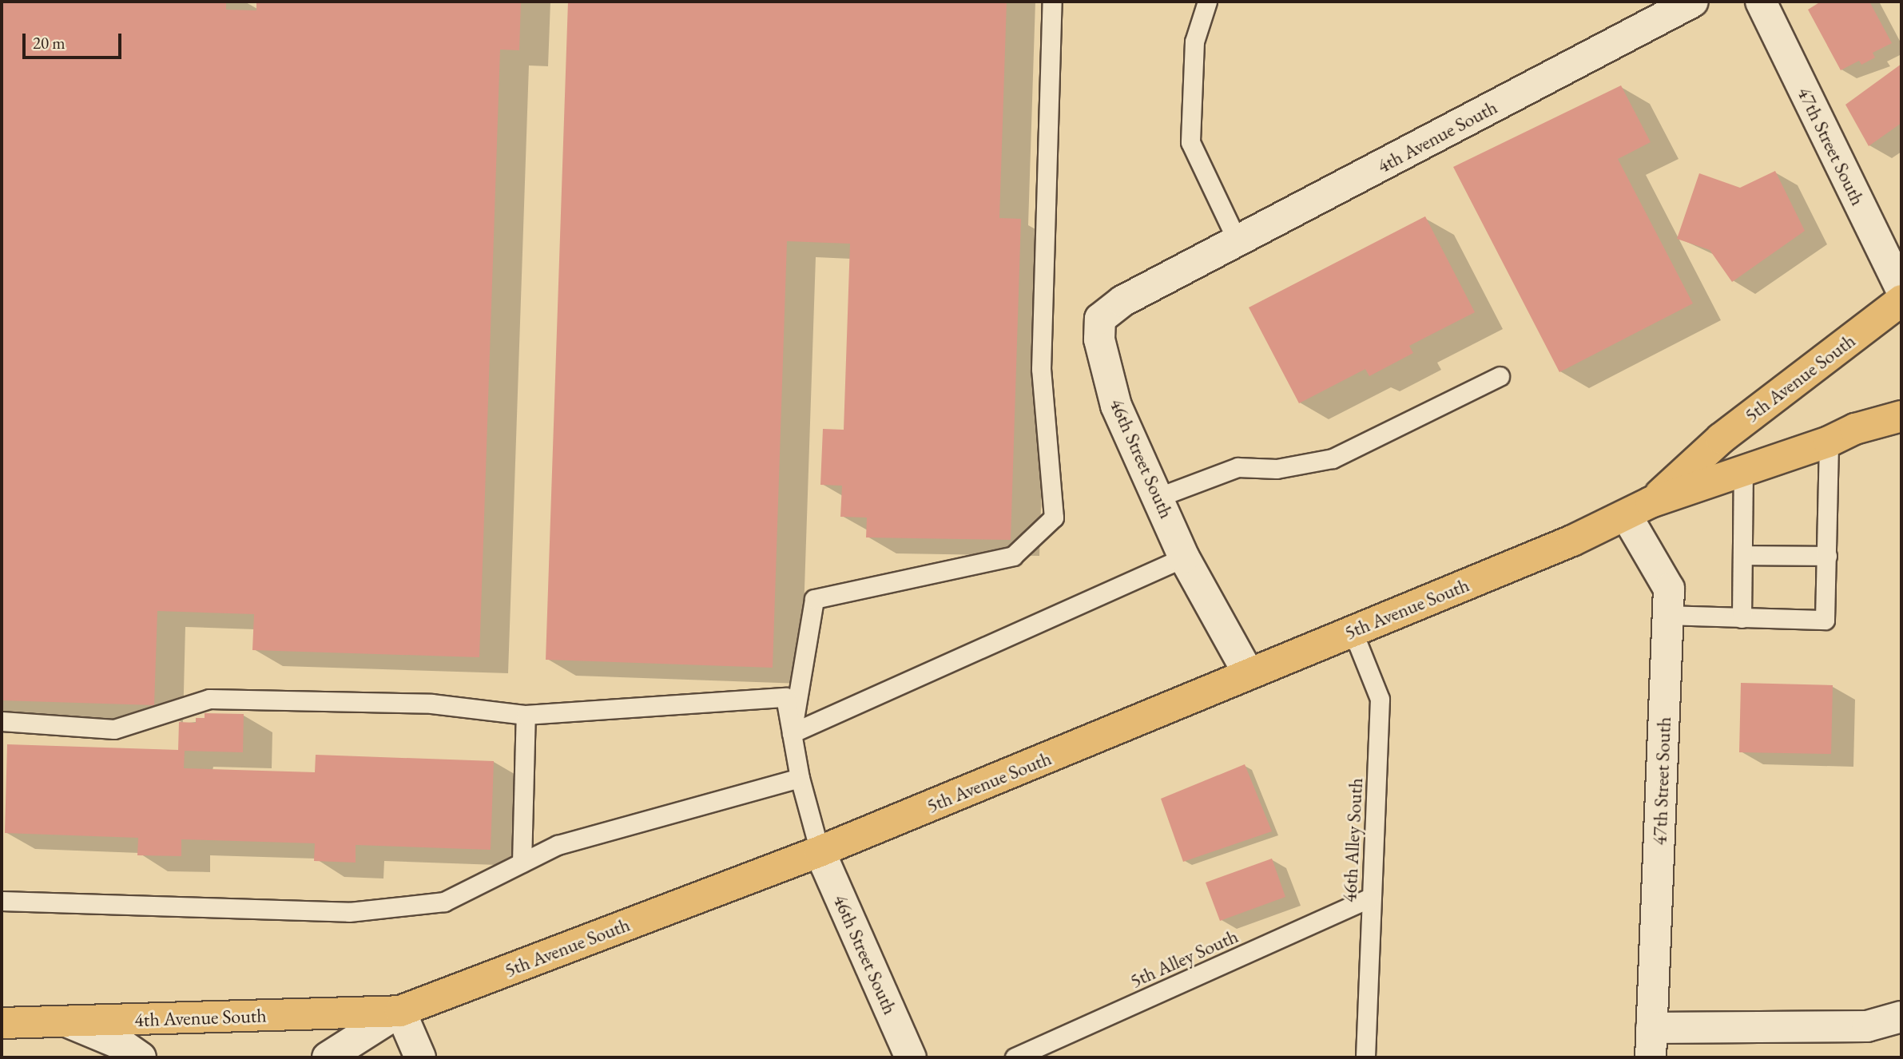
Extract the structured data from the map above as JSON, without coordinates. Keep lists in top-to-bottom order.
{
  "streets": {
    "main road": ["4th Avenue South", "5th Avenue South"],
    "street": ["47th Street South", "46th Street South"],
    "lane": ["46th Alley South", "5th Alley South"]
  },
  "crossings": [
    ["4th Avenue South", "5th Avenue South"],
    ["4th Avenue South", "46th Street South"],
    ["47th Street South", "5th Avenue South"],
    ["5th Avenue South", "46th Street South"],
    ["5th Avenue South", "46th Alley South"],
    ["46th Alley South", "5th Alley South"]
  ],
  "scale_bar": "20 m"
}
